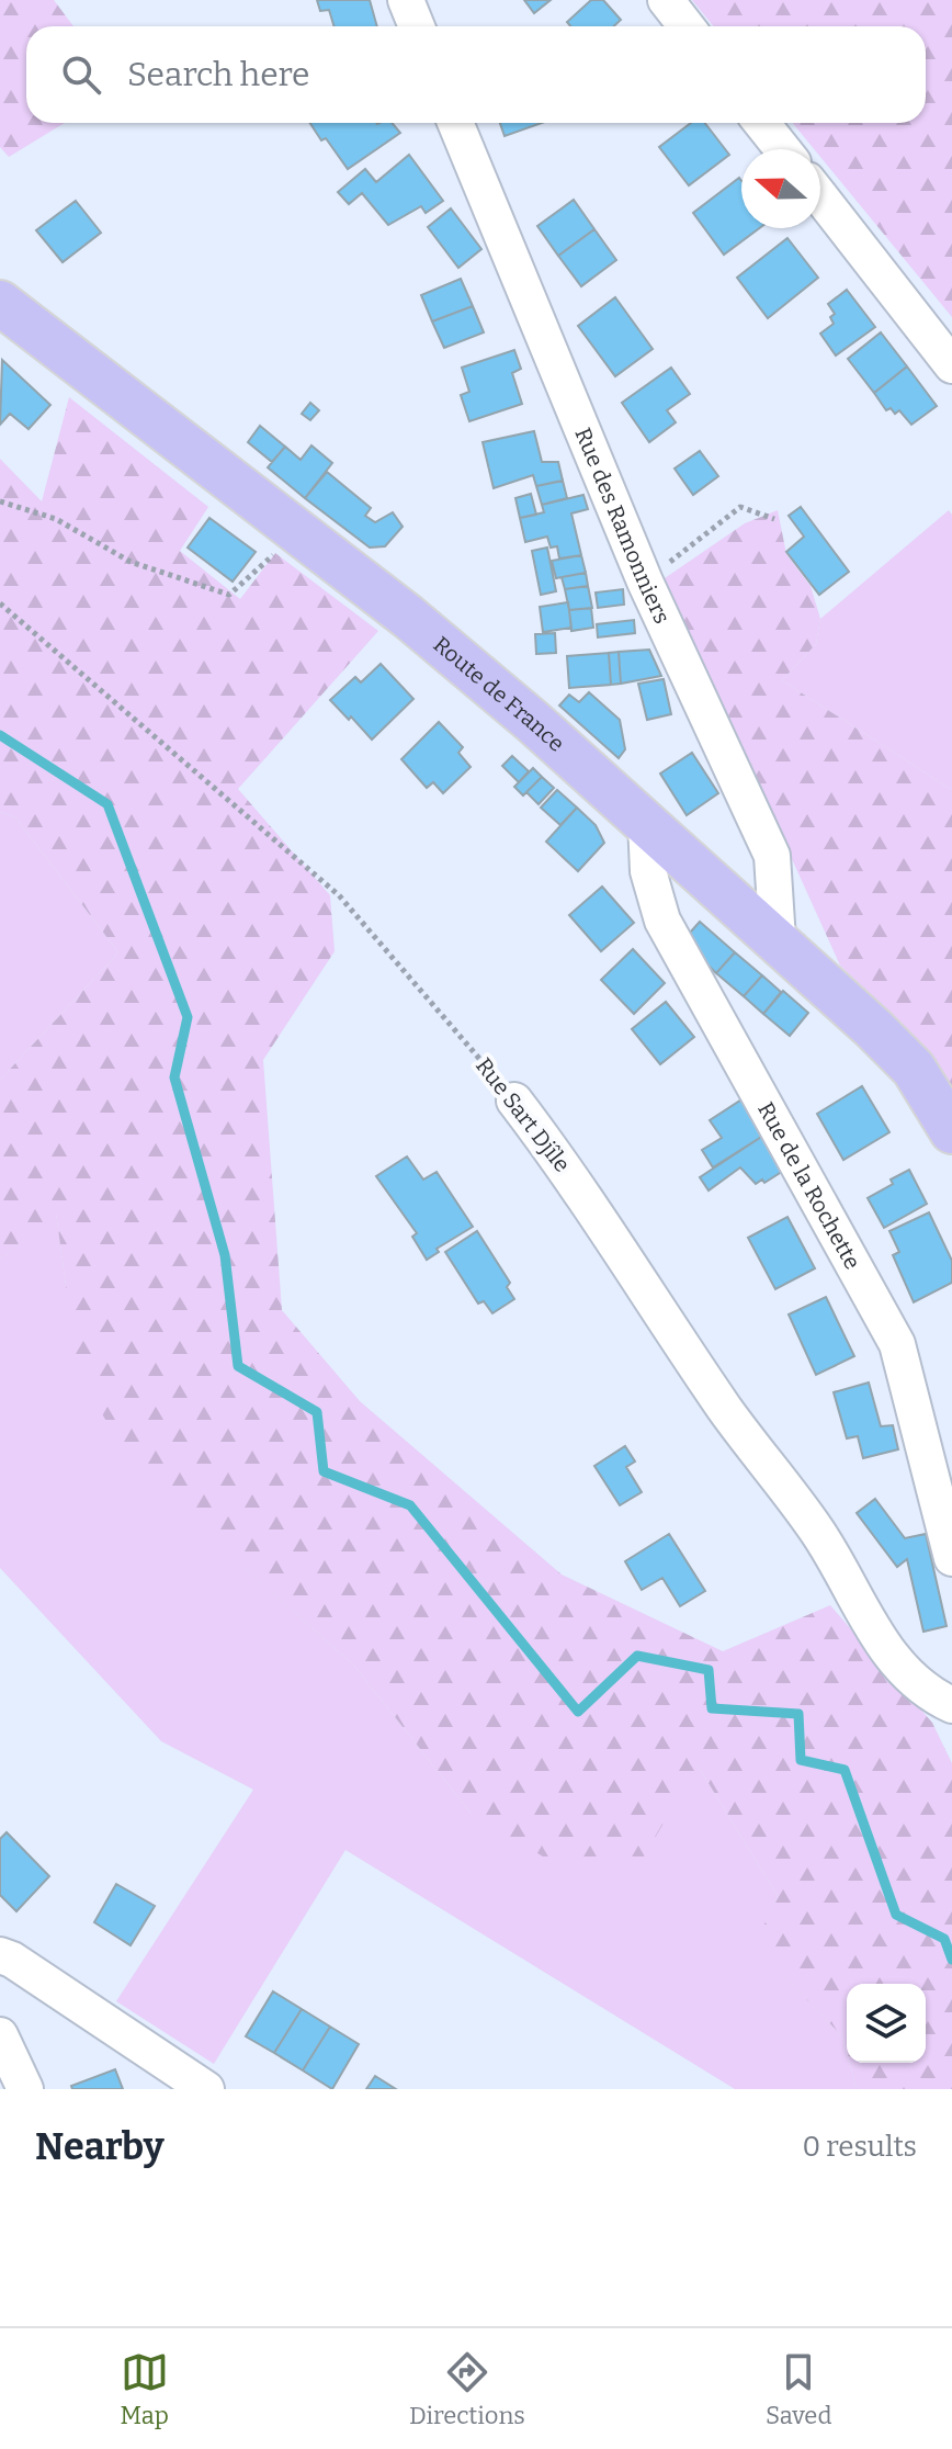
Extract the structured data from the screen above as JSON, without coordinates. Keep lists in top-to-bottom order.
{
  "streets": {
    "main road": ["Route de France"],
    "street": ["Rue des Ramonniers", "Rue Sart Djîle", "Rue de la Rochette"]
  },
  "crossings": [
    ["Rue des Ramonniers", "Route de France"],
    ["Route de France", "Rue de la Rochette"]
  ],
  "north": "left",
  "page": {
    "search": "Search here",
    "heading": ["Nearby", "0 results"],
    "nav": ["Map", "Directions", "Saved"]
  }
}
